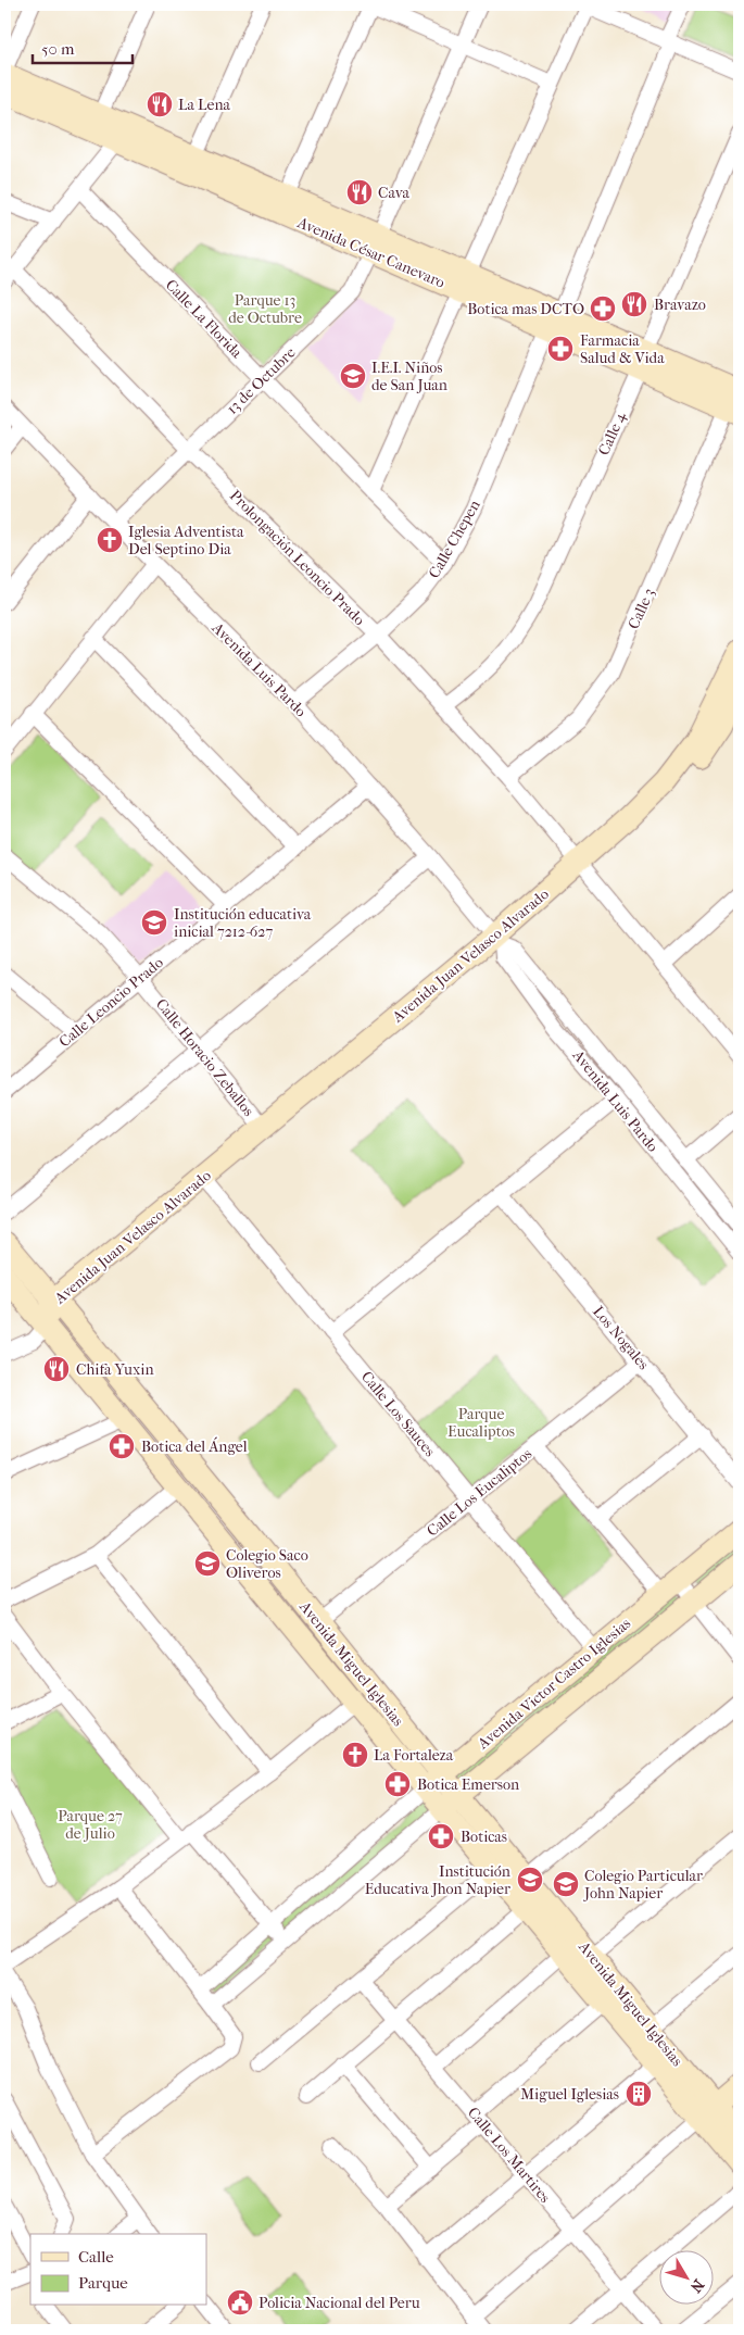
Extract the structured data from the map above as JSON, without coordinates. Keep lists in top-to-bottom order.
{
  "streets": {
    "main road": [
      "Avenida César Canevaro",
      "Avenida Juan Velasco Alvarado",
      "Avenida Miguel Iglesias",
      "Avenida Victor Castro Iglesias"
    ],
    "street": [
      "Calle La Florida",
      "13 de Octubre",
      "Calle 4",
      "Calle Chepen",
      "Prolongación Leoncio Prado",
      "Calle 3",
      "Avenida Luis Pardo",
      "Calle Leoncio Prado",
      "Calle Horacio Zeballos",
      "Los Nogales",
      "Calle Los Sauces",
      "Calle Los Eucaliptos",
      "Calle Los Martires"
    ]
  },
  "crossings": [
    ["Avenida César Canevaro", "13 de Octubre"],
    ["Avenida César Canevaro", "Calle 4"],
    ["Avenida César Canevaro", "Calle Chepen"],
    ["Avenida César Canevaro", "Calle 3"],
    ["Calle La Florida", "13 de Octubre"],
    ["Calle La Florida", "Calle Chepen"],
    ["13 de Octubre", "Prolongación Leoncio Prado"],
    ["13 de Octubre", "Avenida Luis Pardo"],
    ["Calle 4", "Prolongación Leoncio Prado"],
    ["Calle Chepen", "Prolongación Leoncio Prado"],
    ["Calle Chepen", "Avenida Luis Pardo"],
    ["Prolongación Leoncio Prado", "Calle 3"],
    ["Prolongación Leoncio Prado", "Avenida Juan Velasco Alvarado"],
    ["Avenida Luis Pardo", "Avenida Juan Velasco Alvarado"],
    ["Avenida Luis Pardo", "Calle Leoncio Prado"],
    ["Avenida Juan Velasco Alvarado", "Calle Horacio Zeballos"],
    ["Avenida Juan Velasco Alvarado", "Calle Los Sauces"],
    ["Avenida Juan Velasco Alvarado", "Avenida Miguel Iglesias"],
    ["Calle Leoncio Prado", "Calle Horacio Zeballos"],
    ["Los Nogales", "Calle Los Eucaliptos"],
    ["Calle Los Sauces", "Calle Los Eucaliptos"],
    ["Calle Los Sauces", "Avenida Victor Castro Iglesias"],
    ["Calle Los Eucaliptos", "Avenida Miguel Iglesias"],
    ["Avenida Miguel Iglesias", "Avenida Victor Castro Iglesias"]
  ],
  "parks": ["Parque 13 de Octubre", "Parque Eucaliptos", "Parque 27 de Julio"],
  "places": {
    "restaurant": [
      "La Lena",
      "Cava",
      "Bravazo",
      "Chifa Yuxin"
    ],
    "pharmacy": [
      "Botica mas DCTO",
      "Farmacia Salud & Vida",
      "Botica del Ángel",
      "Botica Emerson",
      "Boticas"
    ],
    "school or university": [
      "I.E.I. Niños de San Juan",
      "Institución educativa inicial 7212-627",
      "Colegio Saco Oliveros",
      "Institución Educativa Jhon Napier",
      "Colegio Particular John Napier"
    ],
    "church": ["Iglesia Adventista Del Septino Dia", "La Fortaleza"],
    "building": ["Miguel Iglesias"],
    "public building": ["Policia Nacional del Peru"]
  },
  "legend": ["Calle", "Parque"],
  "scale_bar": "50 m",
  "north": "bottom right"
}
